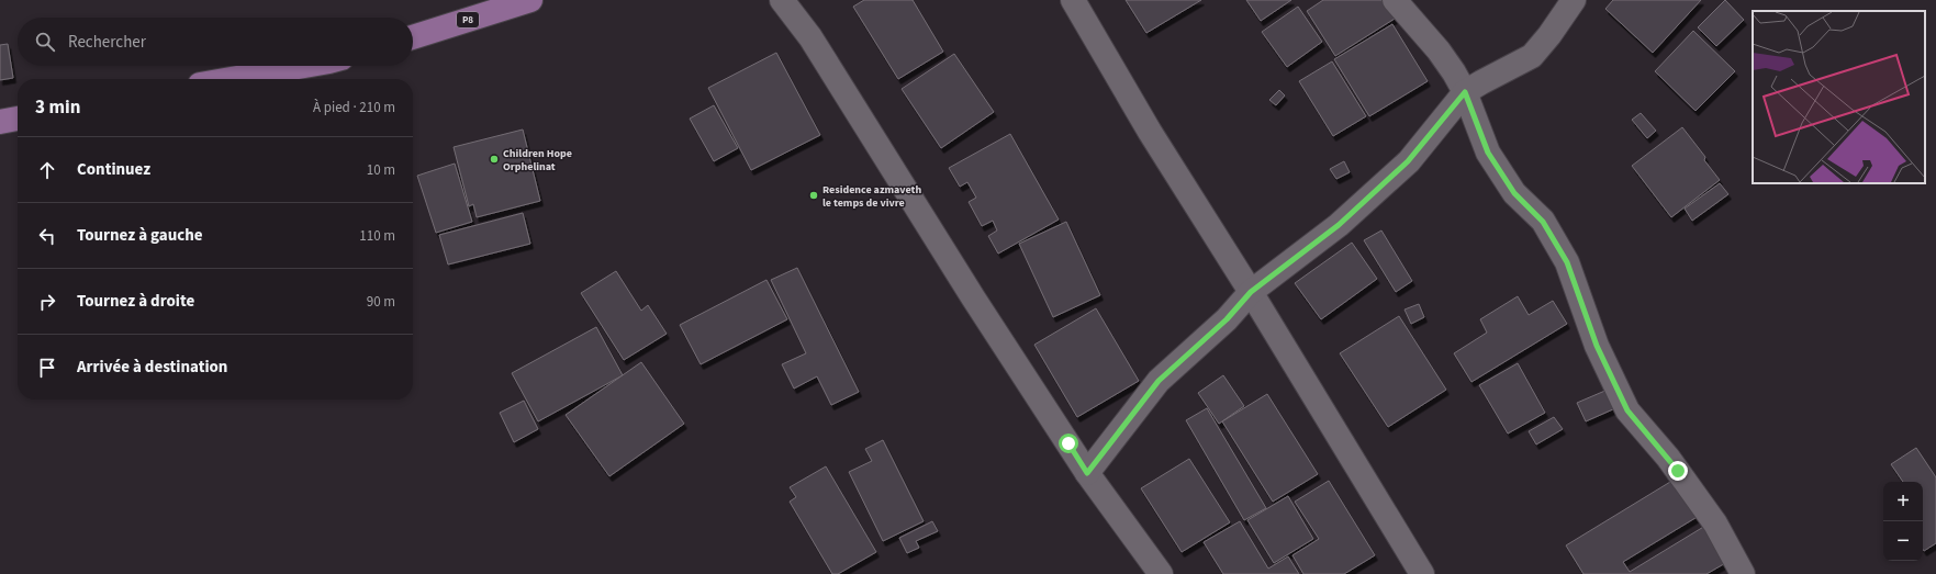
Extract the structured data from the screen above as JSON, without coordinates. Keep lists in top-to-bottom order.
{
  "streets": {
    "main road": ["P8"]
  },
  "places": ["Children Hope Orphelinat", "Residence azmaveth le temps de vivre"],
  "page": {
    "search": "Rechercher",
    "heading": ["3 min", "À pied · 210 m"],
    "list": [
      ["Continuez", "10 m"],
      ["Tournez à gauche", "110 m"],
      ["Tournez à droite", "90 m"],
      "Arrivée à destination"
    ],
    "map_buttons": ["+", "−"]
  }
}
